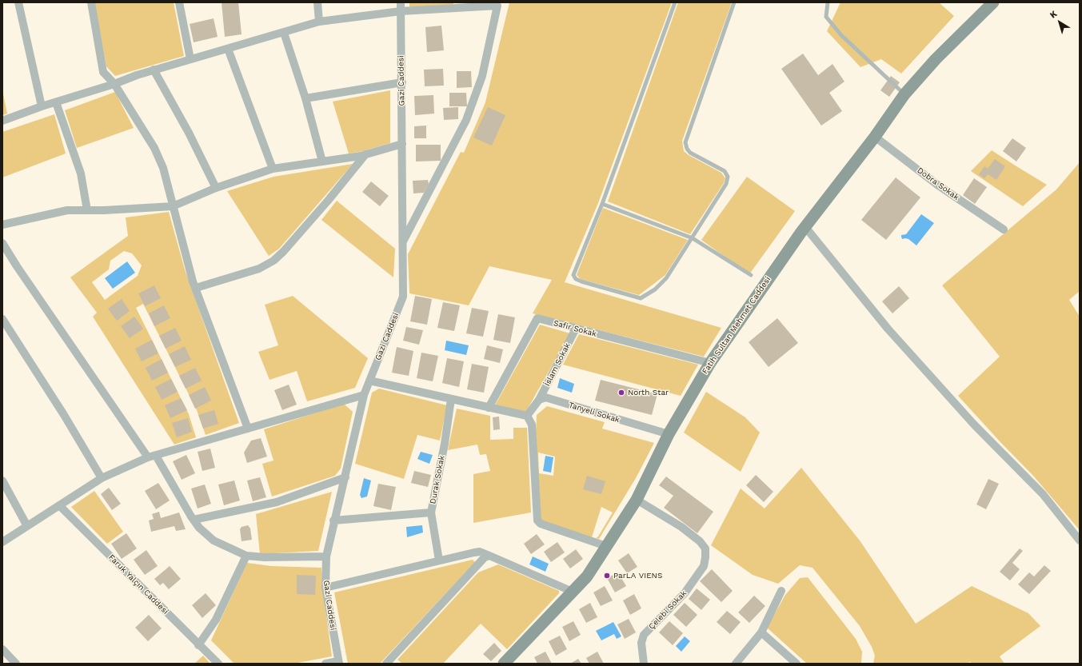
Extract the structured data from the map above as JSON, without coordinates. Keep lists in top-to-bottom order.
{
  "streets": {
    "street": [
      "Gazi Caddesi",
      "Dobra Sokak",
      "Fatih Sultan Mehmet Caddesi",
      "Safir Sokak",
      "İslam Sokak",
      "Tanyeli Sokak",
      "Durak Sokak",
      "Faruk Yalçın Caddesi",
      "Çelebi Sokak"
    ]
  },
  "crossings": [
    ["Dobra Sokak", "Fatih Sultan Mehmet Caddesi"],
    ["Fatih Sultan Mehmet Caddesi", "Safir Sokak"],
    ["Fatih Sultan Mehmet Caddesi", "Tanyeli Sokak"],
    ["Fatih Sultan Mehmet Caddesi", "Çelebi Sokak"],
    ["Safir Sokak", "İslam Sokak"],
    ["İslam Sokak", "Tanyeli Sokak"]
  ],
  "places": ["North Star", "ParLA VIENS"],
  "north": "top left"
}
